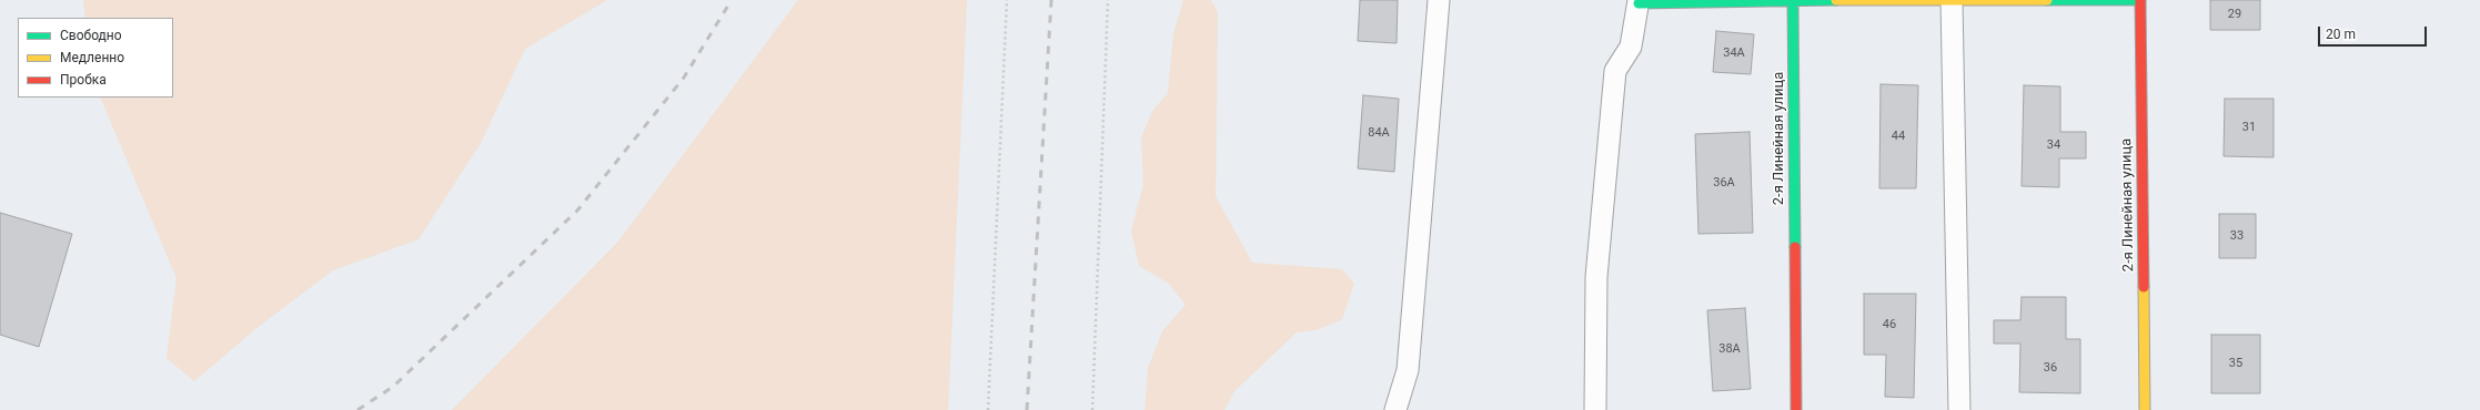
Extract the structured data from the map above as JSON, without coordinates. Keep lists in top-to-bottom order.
{
  "streets": {
    "street": ["2-я Линейная улица"]
  },
  "house_numbers": [
    "29",
    "34А",
    "31",
    "84А",
    "44",
    "34",
    "36А",
    "33",
    "46",
    "38А",
    "35",
    "36"
  ],
  "legend": ["Свободно", "Медленно", "Пробка"],
  "scale_bar": "20 m"
}
